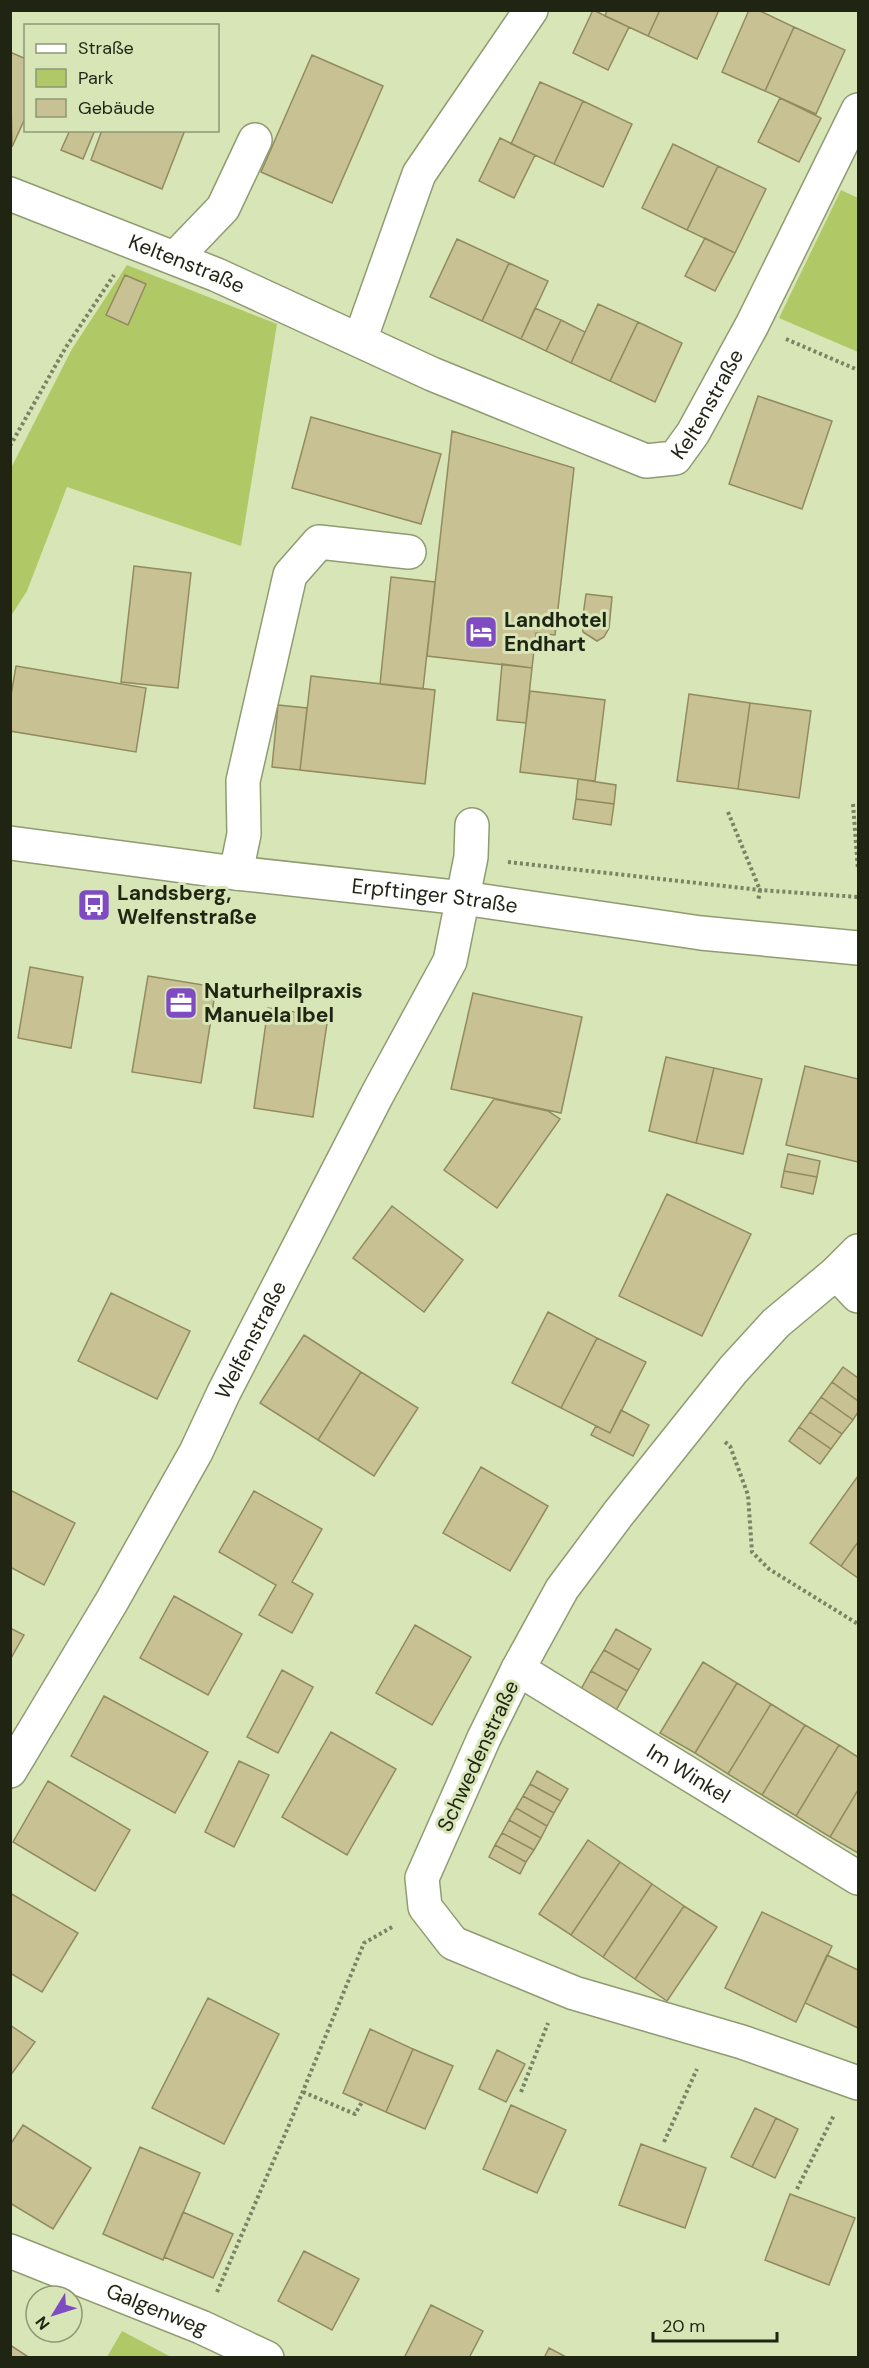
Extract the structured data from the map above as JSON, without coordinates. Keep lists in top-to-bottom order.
{
  "streets": {
    "street": [
      "Keltenstraße",
      "Erpftinger Straße",
      "Welfenstraße",
      "Schwedenstraße",
      "Im Winkel",
      "Galgenweg"
    ]
  },
  "crossings": [
    ["Erpftinger Straße", "Welfenstraße"],
    ["Schwedenstraße", "Im Winkel"]
  ],
  "places": {
    "hotel": ["Landhotel Endhart"],
    "bus stop": ["Landsberg, Welfenstraße"],
    "office": ["Naturheilpraxis Manuela Ibel"]
  },
  "legend": ["Straße", "Park", "Gebäude"],
  "scale_bar": "20 m",
  "north": "bottom left"
}
